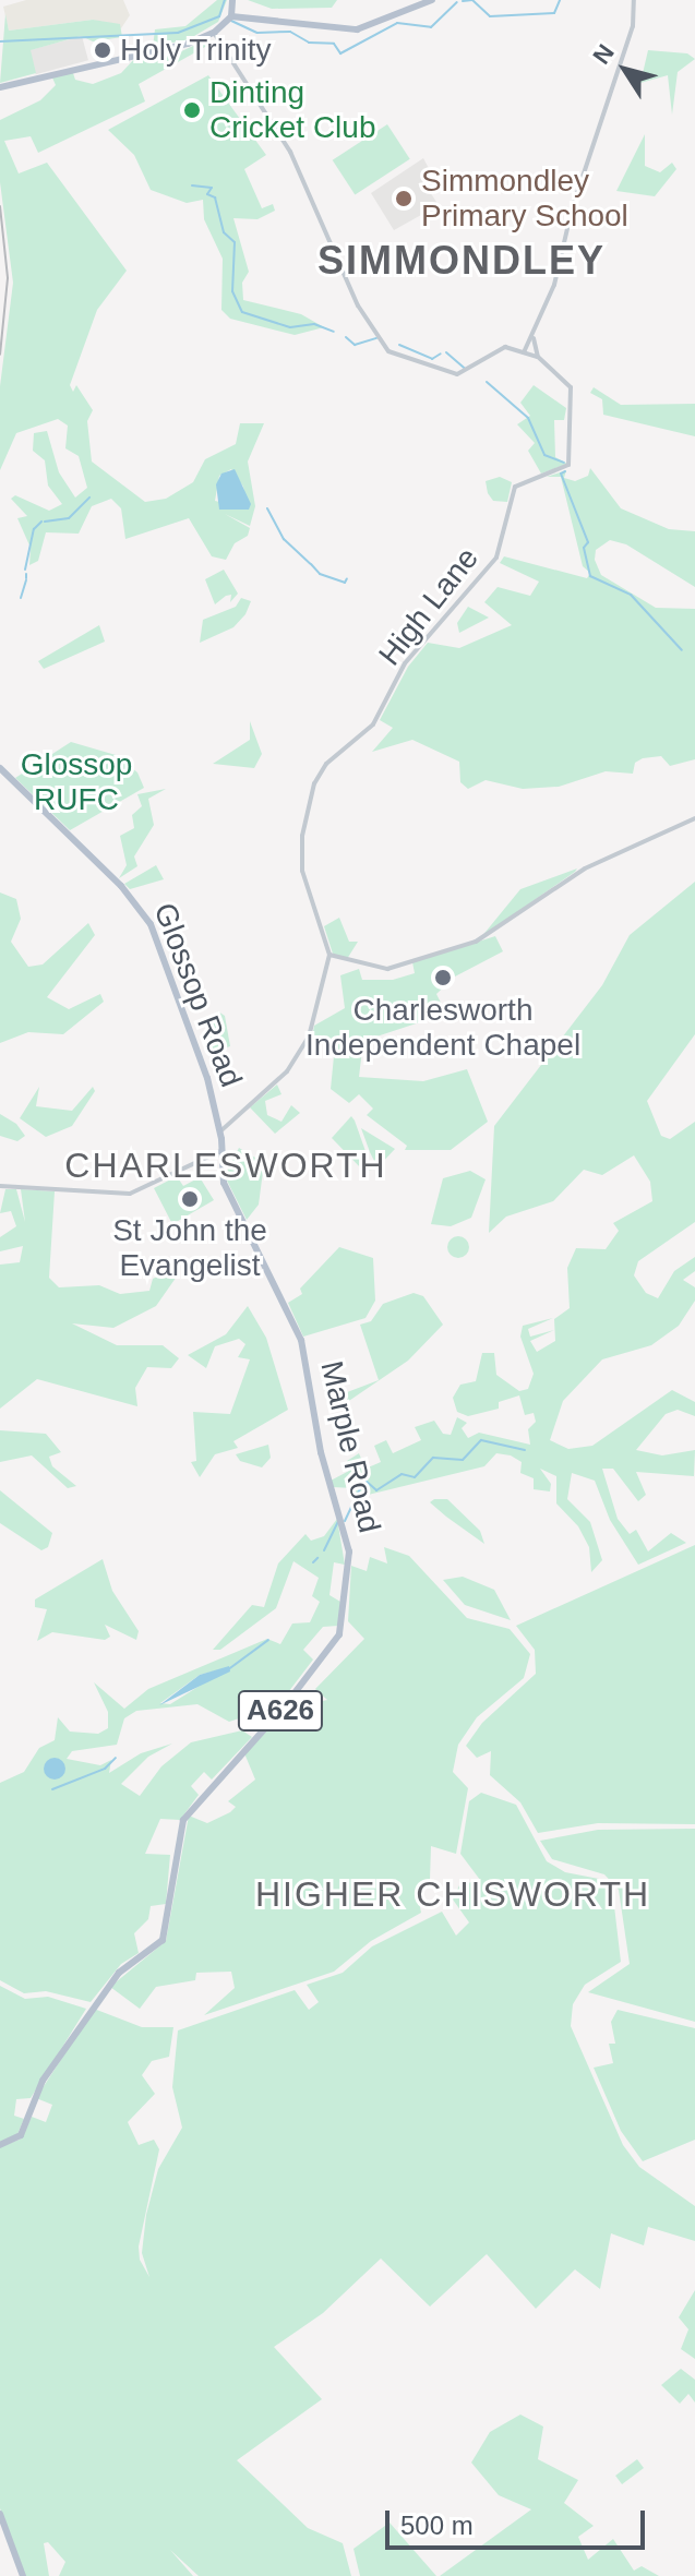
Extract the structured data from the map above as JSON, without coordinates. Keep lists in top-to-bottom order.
{
  "streets": {
    "main road": ["Glossop Road", "Marple Road", "A626"],
    "street": ["High Lane"]
  },
  "crossings": [
    ["Glossop Road", "Marple Road"]
  ],
  "districts": ["SIMMONDLEY", "CHARLESWORTH", "HIGHER CHISWORTH"],
  "parks": ["Glossop RUFC"],
  "places": [
    "Holy Trinity",
    "Dinting Cricket Club",
    "Simmondley Primary School",
    "Charlesworth Independent Chapel",
    "St John the Evangelist"
  ],
  "scale_bar": "500 m",
  "north": "top left"
}
